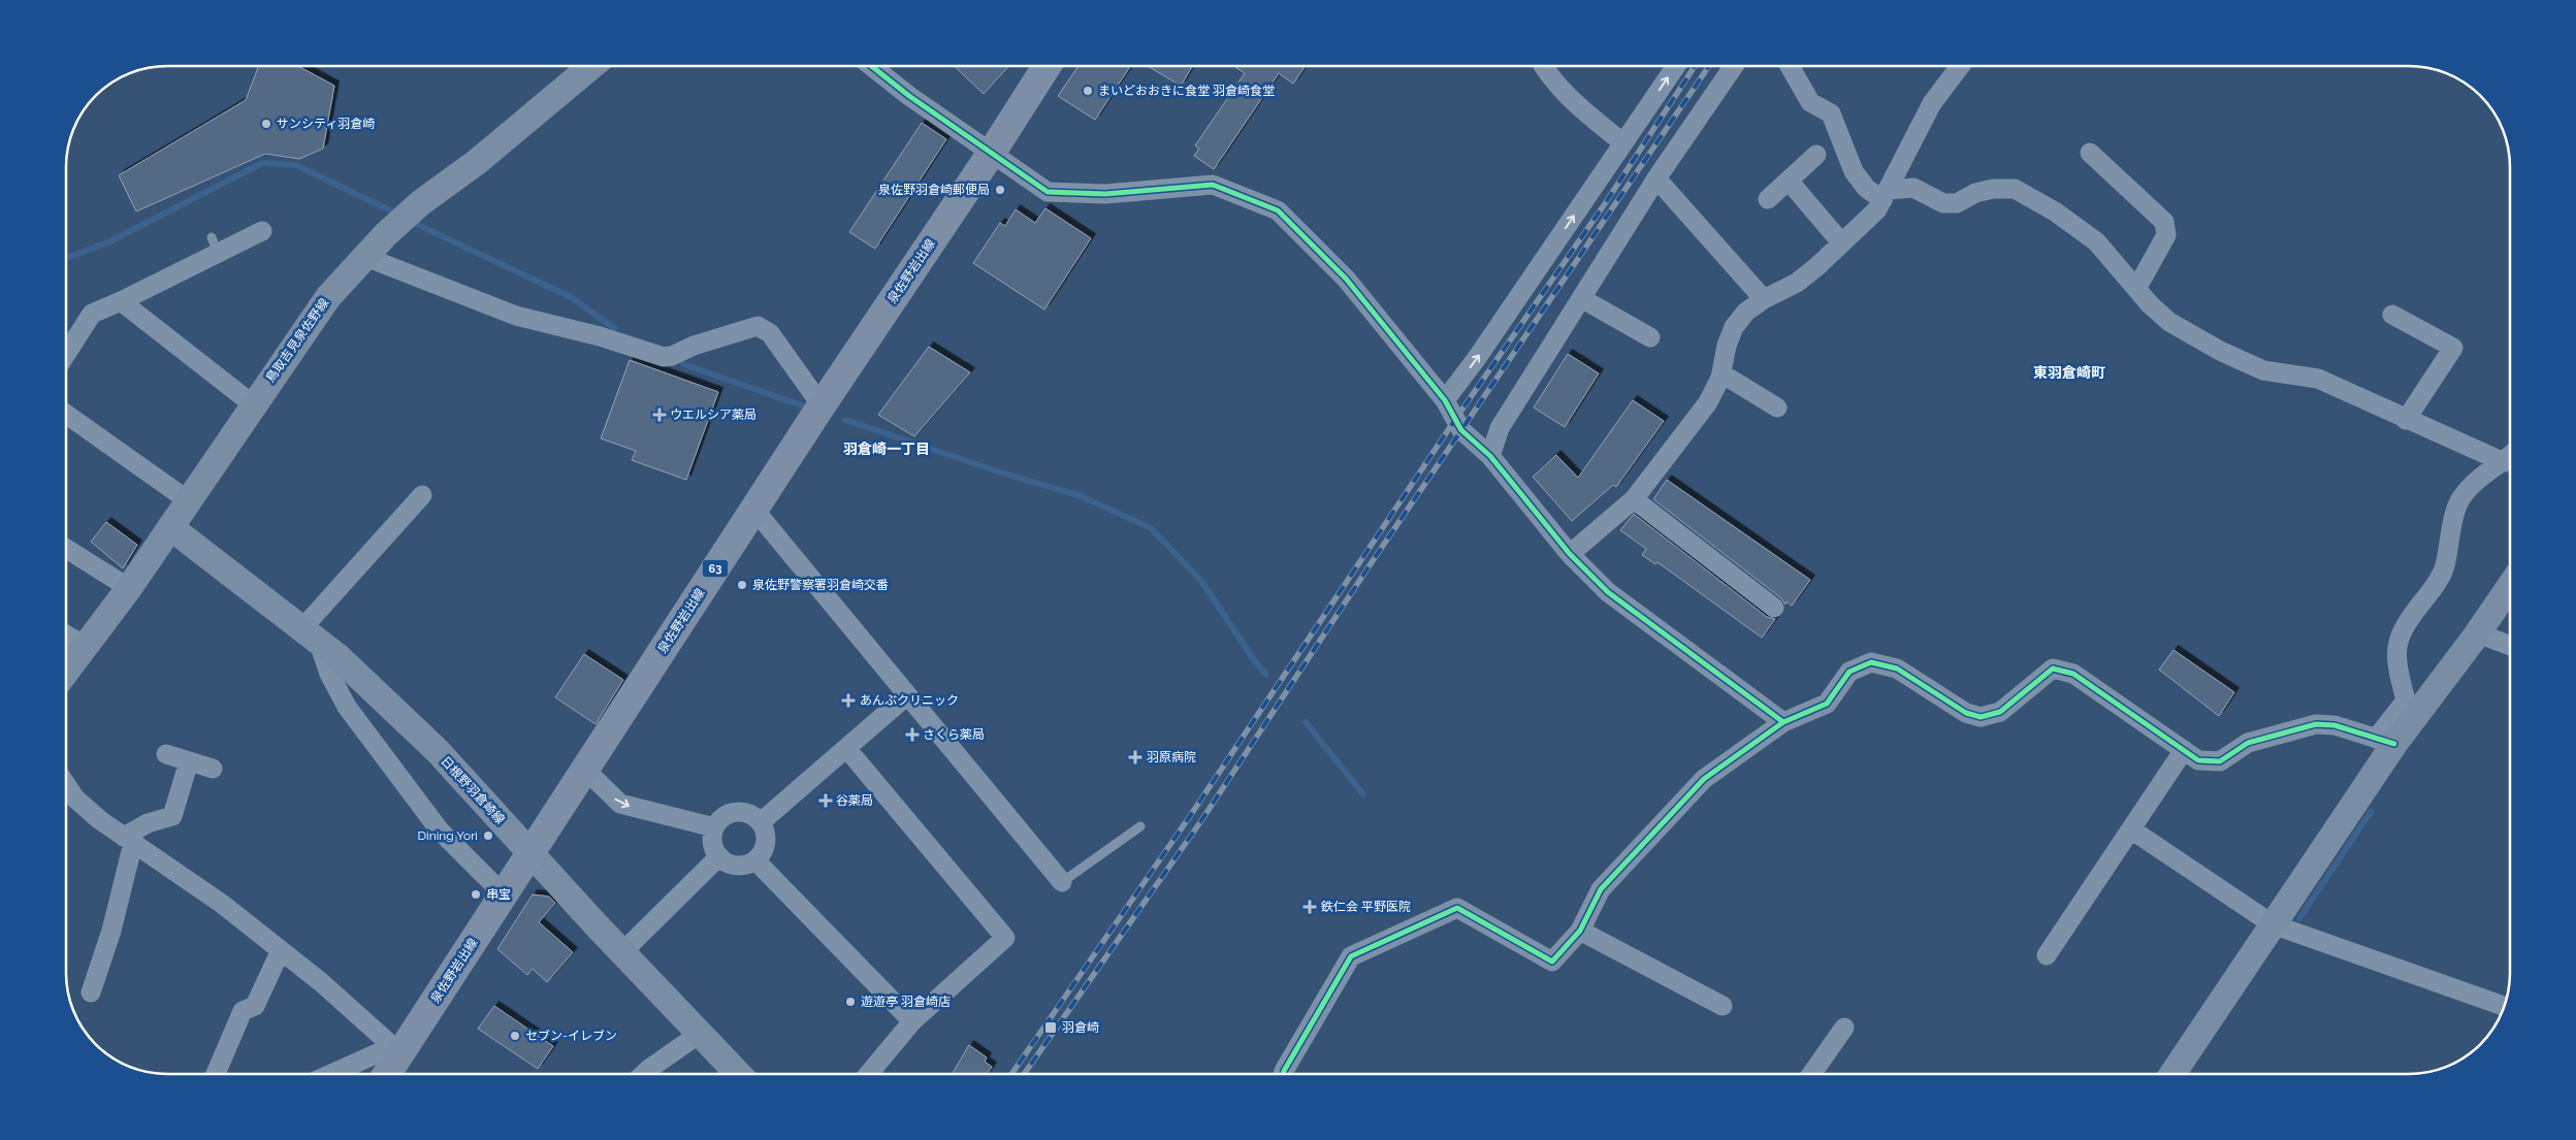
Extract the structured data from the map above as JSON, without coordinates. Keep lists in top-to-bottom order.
{
  "streets": {
    "main road": [
      "泉佐野岩出線",
      "鳥取吉見泉佐野線",
      "63",
      "日根野羽倉崎線"
    ]
  },
  "crossings": [
    ["泉佐野岩出線", "日根野羽倉崎線"],
    ["鳥取吉見泉佐野線", "日根野羽倉崎線"]
  ],
  "districts": ["東羽倉崎町", "羽倉崎一丁目"],
  "places": {
    "other": [
      "まいどおおきに食堂 羽倉崎食堂",
      "サンシティ羽倉崎",
      "泉佐野羽倉崎郵便局",
      "泉佐野警察署羽倉崎交番",
      "Dining Yori",
      "串宝",
      "遊遊亭 羽倉崎店",
      "セブン-イレブン"
    ],
    "health": [
      "ウエルシア薬局",
      "あんぶクリニック",
      "さくら薬局",
      "羽原病院",
      "谷薬局",
      "鉄仁会 平野医院"
    ],
    "transit": ["羽倉崎"]
  }
}
